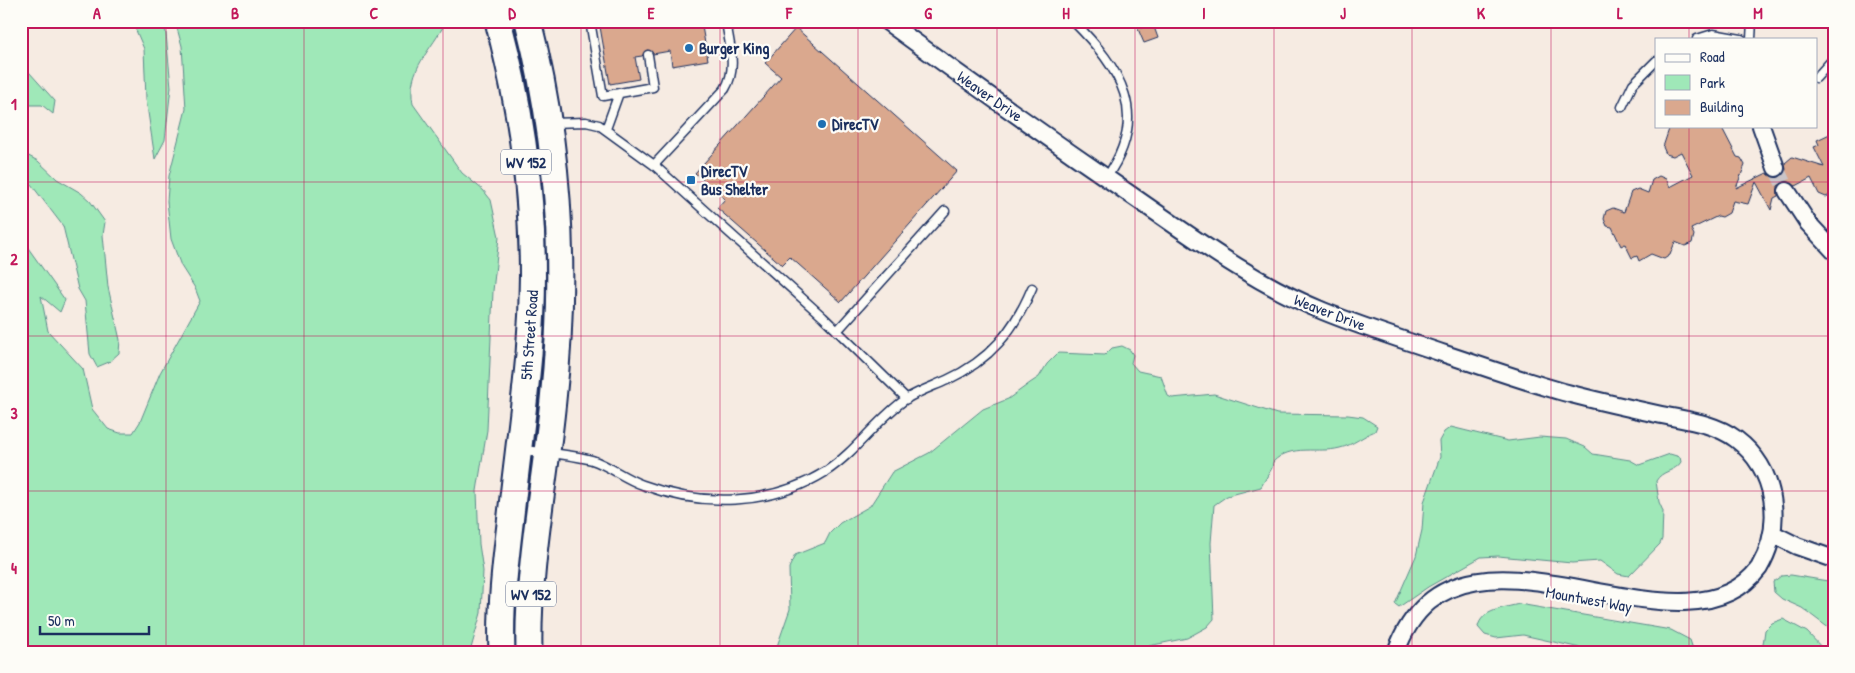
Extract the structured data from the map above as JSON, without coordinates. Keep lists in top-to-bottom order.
{
  "streets": {
    "main road": ["WV 152", "5th Street Road"],
    "street": ["Weaver Drive", "Mountwest Way"]
  },
  "crossings": [
    ["Weaver Drive", "Mountwest Way"]
  ],
  "places": {
    "other": ["Burger King", "DirecTV"],
    "transit": ["DirecTV Bus Shelter"]
  },
  "legend": ["Road", "Park", "Building"],
  "scale_bar": "50 m",
  "grid": {
    "columns": [
      "A",
      "B",
      "C",
      "D",
      "E",
      "F",
      "G",
      "H",
      "I",
      "J",
      "K",
      "L",
      "M"
    ],
    "rows": [
      "1",
      "2",
      "3",
      "4"
    ]
  }
}
